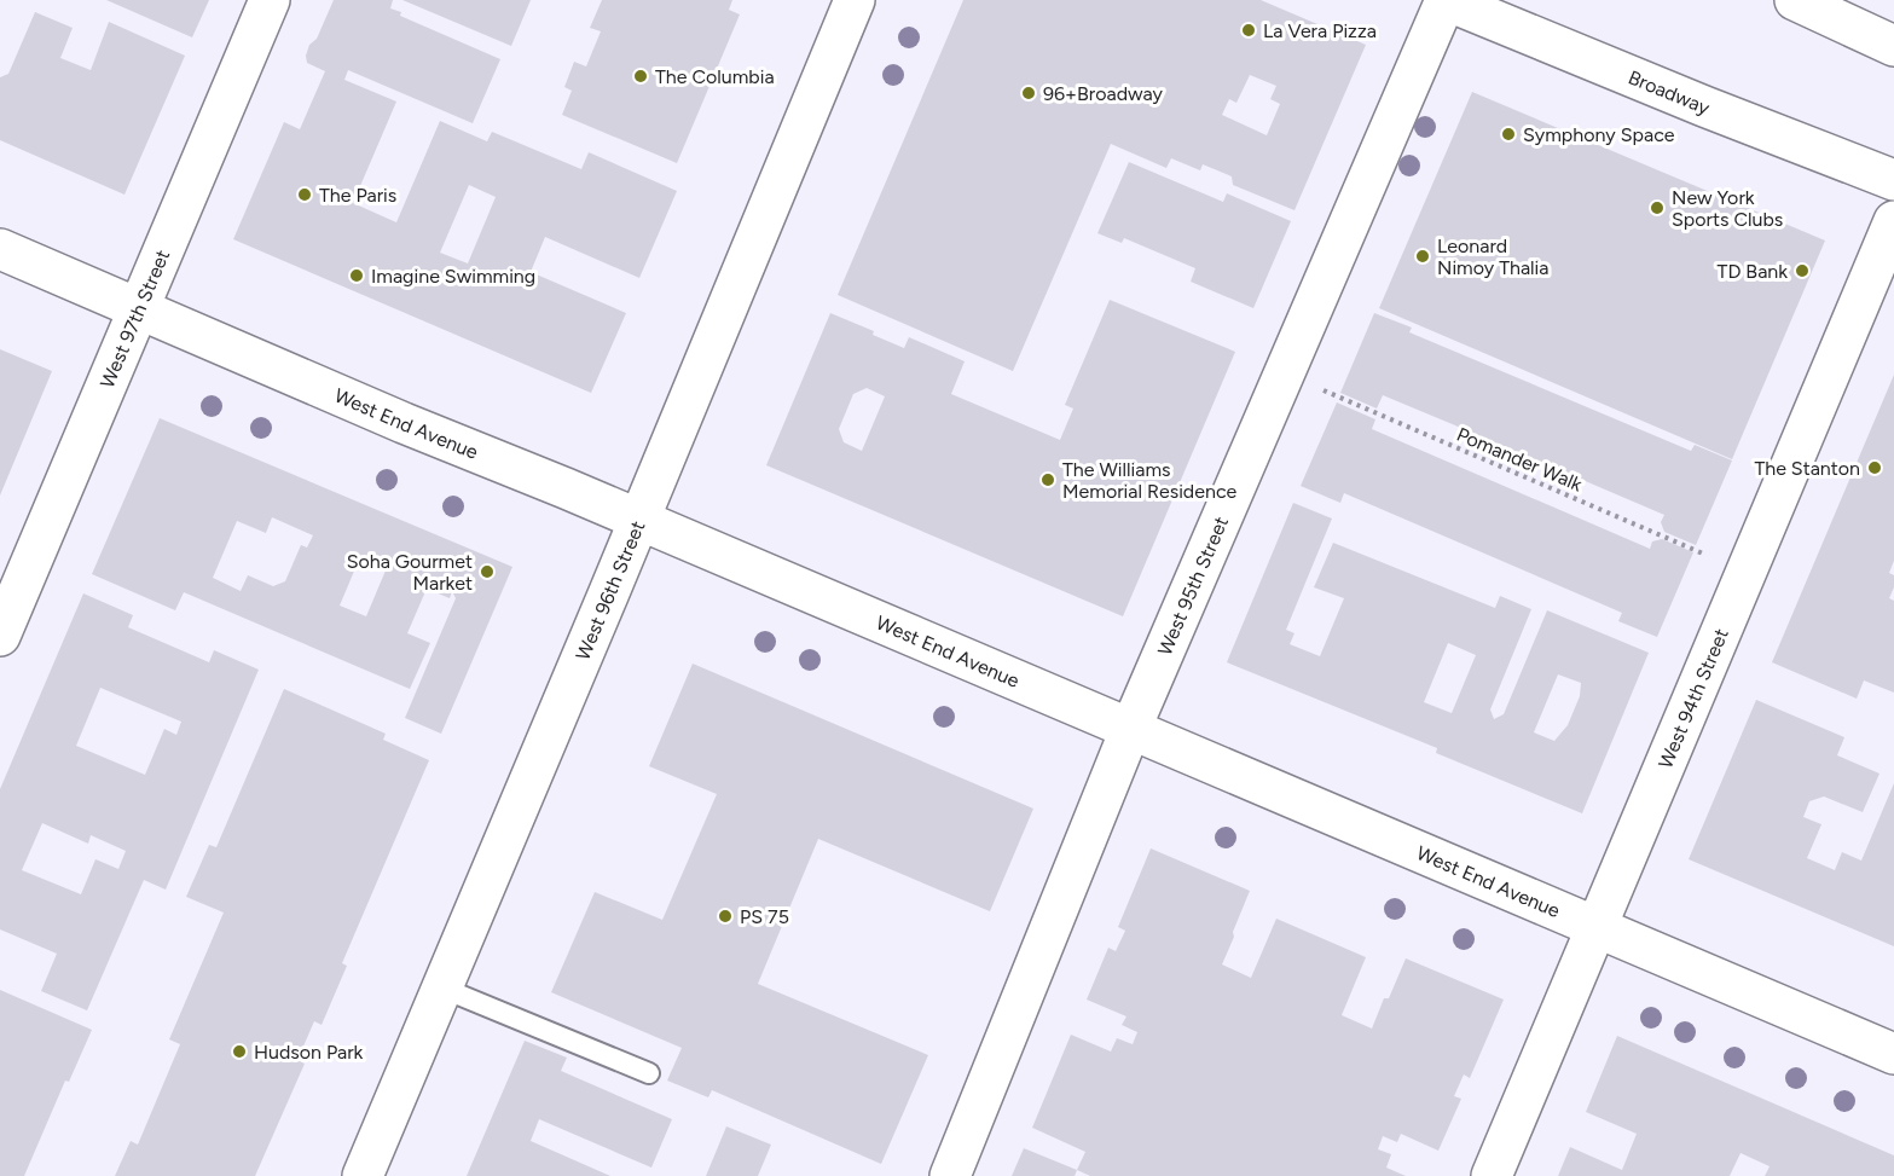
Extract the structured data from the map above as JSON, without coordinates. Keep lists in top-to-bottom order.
{
  "streets": {
    "street": [
      "Broadway",
      "West 97th Street",
      "West End Avenue",
      "West 95th Street",
      "West 96th Street",
      "West 94th Street"
    ],
    "path": ["Pomander Walk"]
  },
  "crossings": [
    ["Broadway", "West 95th Street"],
    ["West 97th Street", "West End Avenue"],
    ["West End Avenue", "West 95th Street"],
    ["West End Avenue", "West 96th Street"],
    ["West End Avenue", "West 94th Street"]
  ],
  "places": [
    "La Vera Pizza",
    "The Columbia",
    "96+Broadway",
    "Symphony Space",
    "The Paris",
    "New York Sports Clubs",
    "Leonard Nimoy Thalia",
    "TD Bank",
    "Imagine Swimming",
    "The Stanton",
    "The Williams Memorial Residence",
    "Soha Gourmet Market",
    "PS 75",
    "Hudson Park"
  ]
}
